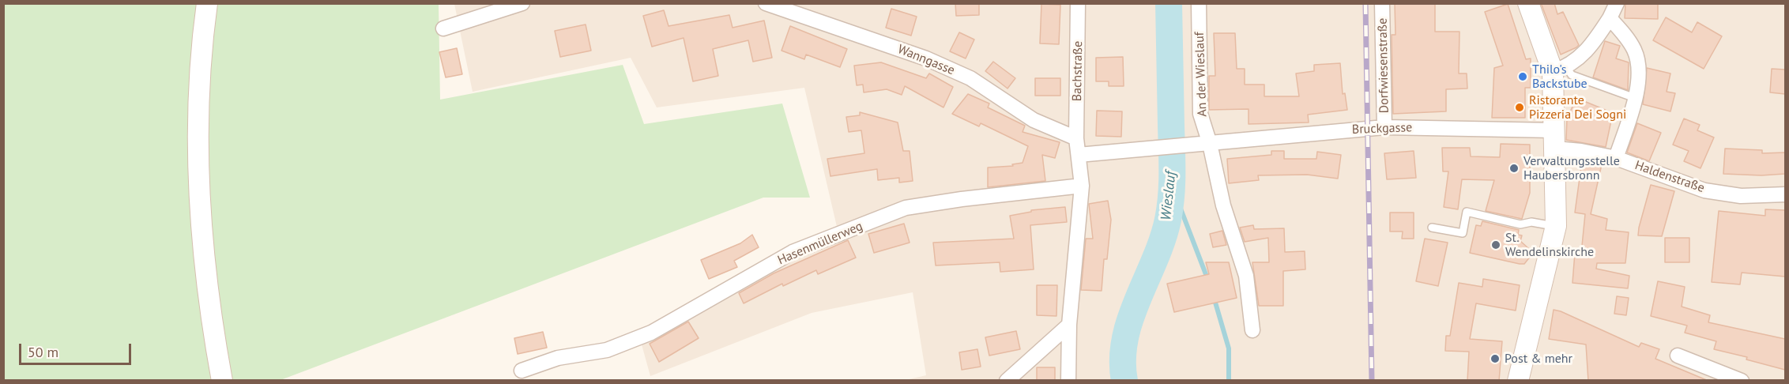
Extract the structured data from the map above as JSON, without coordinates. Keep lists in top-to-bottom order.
{
  "streets": {
    "street": [
      "Wanngasse",
      "Dorfwiesenstraße",
      "Bachstraße",
      "An der Wieslauf",
      "Bruckgasse",
      "Haldenstraße",
      "Hasenmüllerweg"
    ]
  },
  "crossings": [
    ["Wanngasse", "Bachstraße"],
    ["Dorfwiesenstraße", "Bruckgasse"],
    ["An der Wieslauf", "Bruckgasse"],
    ["Bruckgasse", "Haldenstraße"]
  ],
  "water": ["Wieslauf"],
  "places": [
    "Thilo's Backstube",
    "Ristorante Pizzeria Dei Sogni",
    "Verwaltungsstelle Haubersbronn",
    "St. Wendelinskirche",
    "Post & mehr"
  ],
  "scale_bar": "50 m"
}
